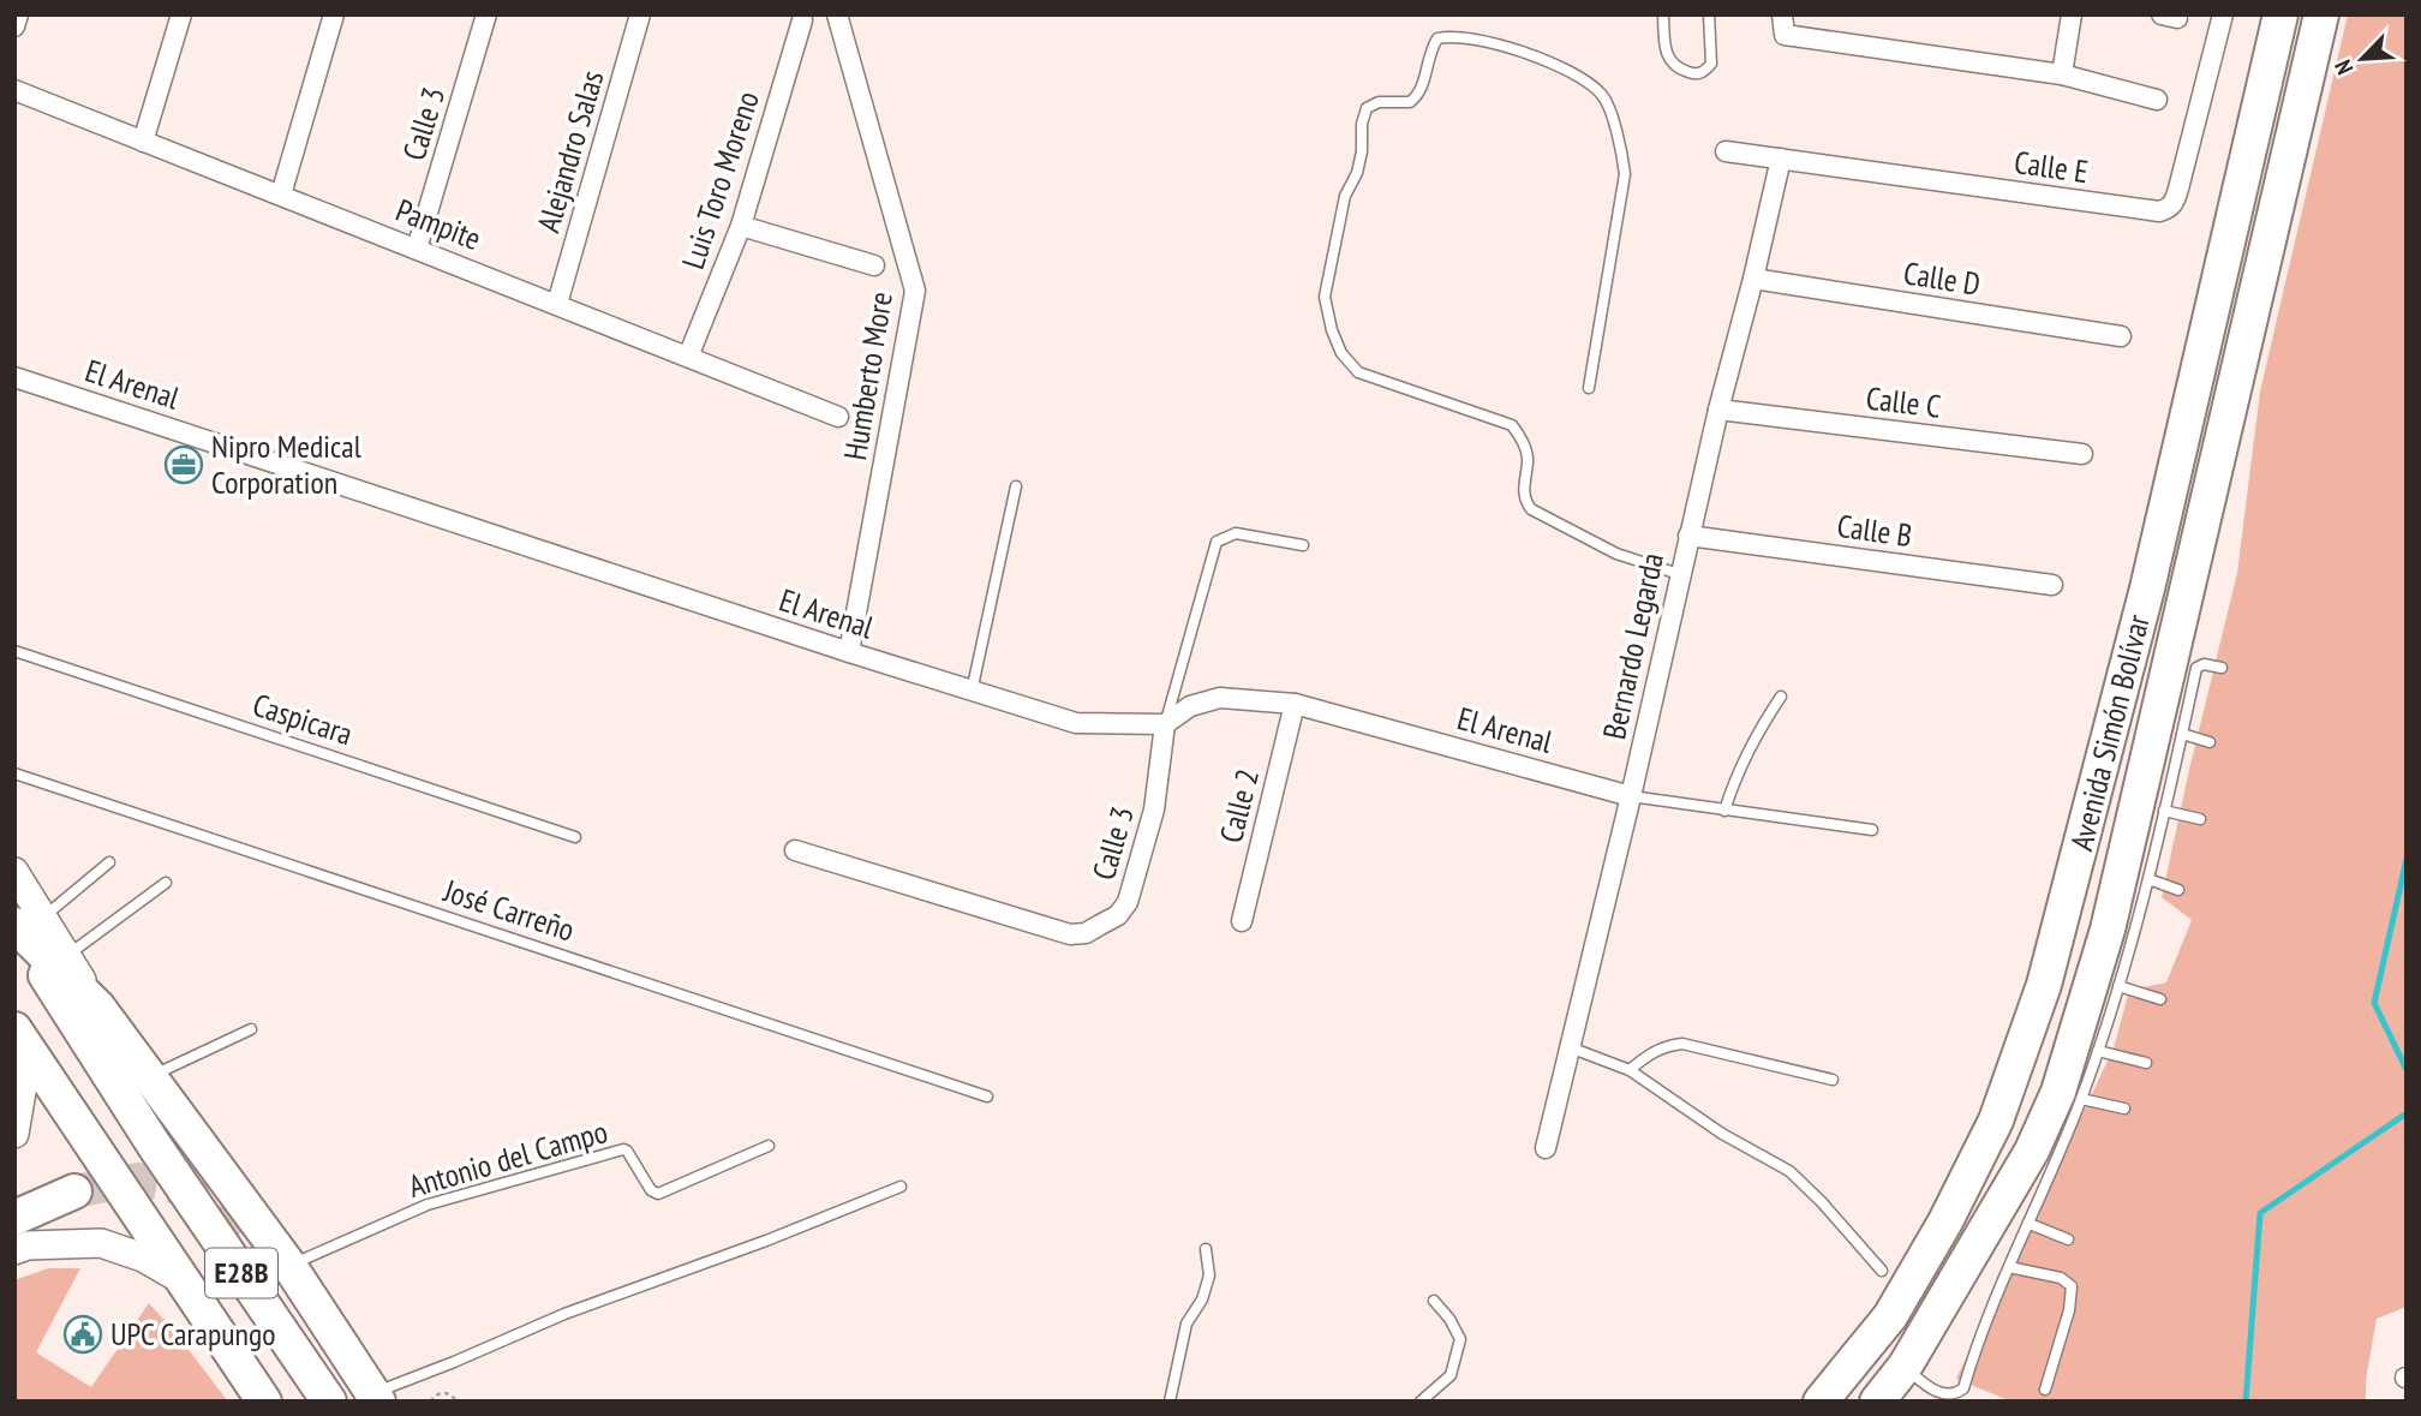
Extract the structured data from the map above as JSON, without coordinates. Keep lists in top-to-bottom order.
{
  "streets": {
    "highway": ["Avenida Simón Bolívar", "E28B"],
    "street": [
      "Calle 3",
      "Alejandro Salas",
      "Calle E",
      "Luis Toro Moreno",
      "Pampite",
      "Calle D",
      "Humberto More",
      "El Arenal",
      "Calle C",
      "Calle B",
      "Bernardo Legarda",
      "Calle 2"
    ],
    "lane": ["Caspicara", "José Carreño", "Antonio del Campo"]
  },
  "crossings": [
    ["Calle 3", "Pampite"],
    ["Calle 3", "El Arenal"],
    ["Alejandro Salas", "Pampite"],
    ["Calle E", "Bernardo Legarda"],
    ["Luis Toro Moreno", "Pampite"],
    ["Calle D", "Bernardo Legarda"],
    ["Humberto More", "El Arenal"],
    ["El Arenal", "Bernardo Legarda"],
    ["El Arenal", "Calle 2"],
    ["Calle C", "Bernardo Legarda"],
    ["Calle B", "Bernardo Legarda"]
  ],
  "places": {
    "office": ["Nipro Medical Corporation"],
    "public building": ["UPC Carapungo"]
  },
  "north": "bottom left"
}
